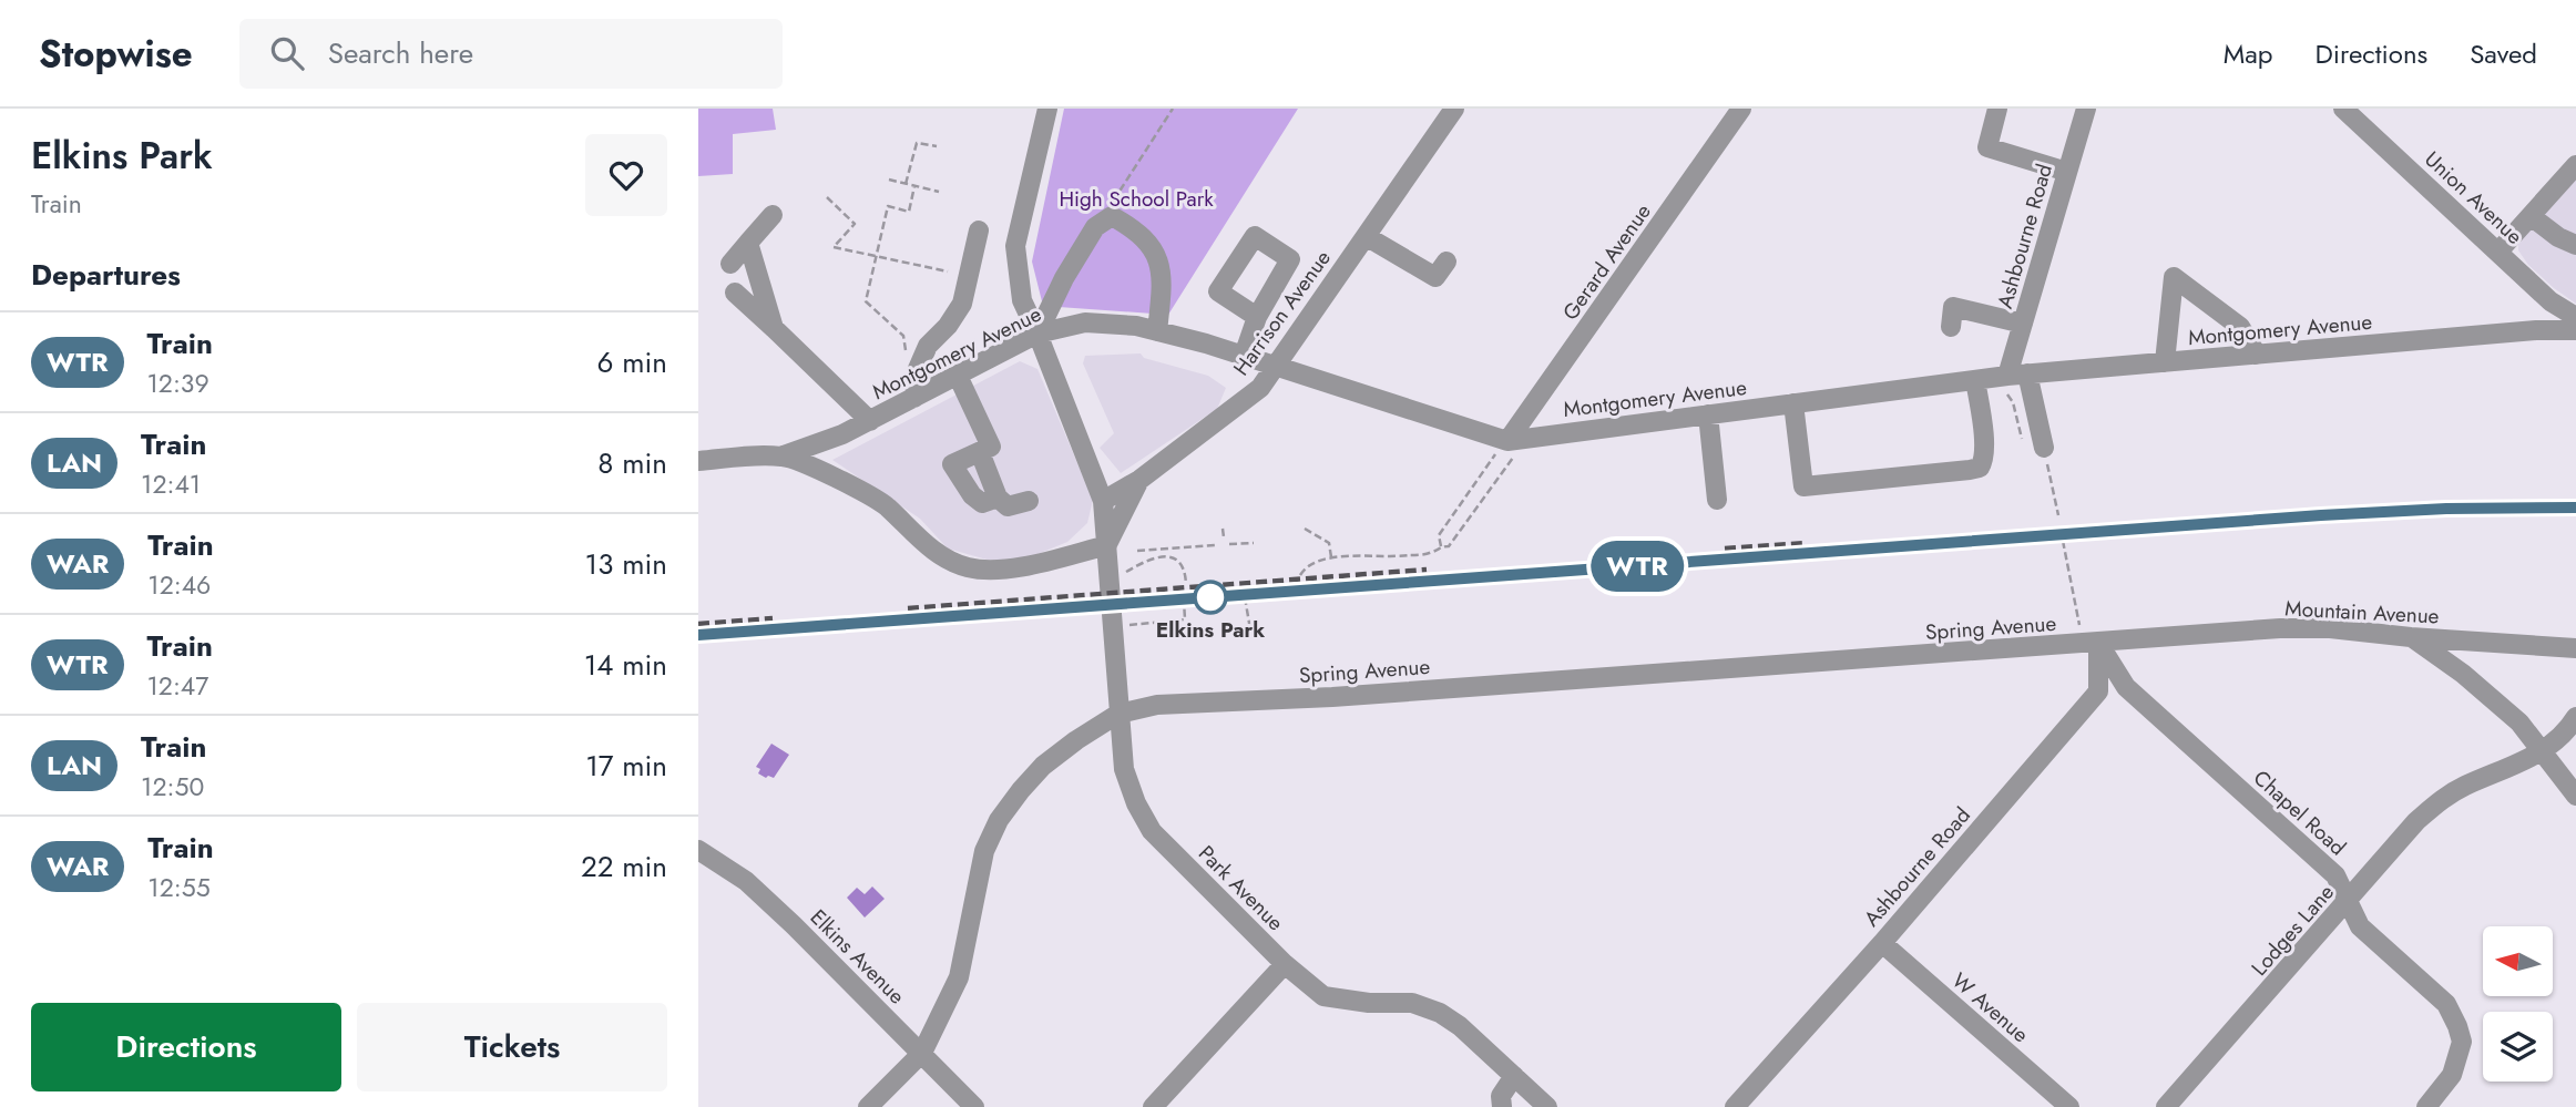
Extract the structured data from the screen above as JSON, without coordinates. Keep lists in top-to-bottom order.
{
  "streets": {
    "street": [
      "Union Avenue",
      "Ashbourne Road",
      "Gerard Avenue",
      "Harrison Avenue",
      "Montgomery Avenue",
      "Mountain Avenue",
      "Spring Avenue",
      "Chapel Road",
      "Park Avenue",
      "Lodges Lane",
      "Elkins Avenue",
      "W Avenue"
    ]
  },
  "crossings": [
    ["Ashbourne Road", "Montgomery Avenue"],
    ["Ashbourne Road", "Mountain Avenue"],
    ["Ashbourne Road", "Spring Avenue"],
    ["Ashbourne Road", "Chapel Road"],
    ["Ashbourne Road", "W Avenue"],
    ["Gerard Avenue", "Montgomery Avenue"],
    ["Harrison Avenue", "Montgomery Avenue"],
    ["Harrison Avenue", "Park Avenue"],
    ["Montgomery Avenue", "Park Avenue"],
    ["Mountain Avenue", "Spring Avenue"],
    ["Mountain Avenue", "Chapel Road"],
    ["Spring Avenue", "Chapel Road"],
    ["Spring Avenue", "Park Avenue"],
    ["Spring Avenue", "Elkins Avenue"],
    ["Chapel Road", "Lodges Lane"]
  ],
  "parks": ["High School Park"],
  "places": ["Elkins Park"],
  "north": "left",
  "page": {
    "header": "Stopwise",
    "search": "Search here",
    "nav": ["Map", "Directions", "Saved"],
    "heading": [
      ["Elkins Park", "Train"],
      "Departures"
    ],
    "on_map": "WTR",
    "list": [
      {
        "mark": "WTR",
        "name": "Train",
        "note": "12:39",
        "value": "6 min"
      },
      {
        "mark": "LAN",
        "name": "Train",
        "note": "12:41",
        "value": "8 min"
      },
      {
        "mark": "WAR",
        "name": "Train",
        "note": "12:46",
        "value": "13 min"
      },
      {
        "mark": "WTR",
        "name": "Train",
        "note": "12:47",
        "value": "14 min"
      },
      {
        "mark": "LAN",
        "name": "Train",
        "note": "12:50",
        "value": "17 min"
      },
      {
        "mark": "WAR",
        "name": "Train",
        "note": "12:55",
        "value": "22 min"
      }
    ],
    "buttons": ["Directions", "Tickets"]
  }
}
